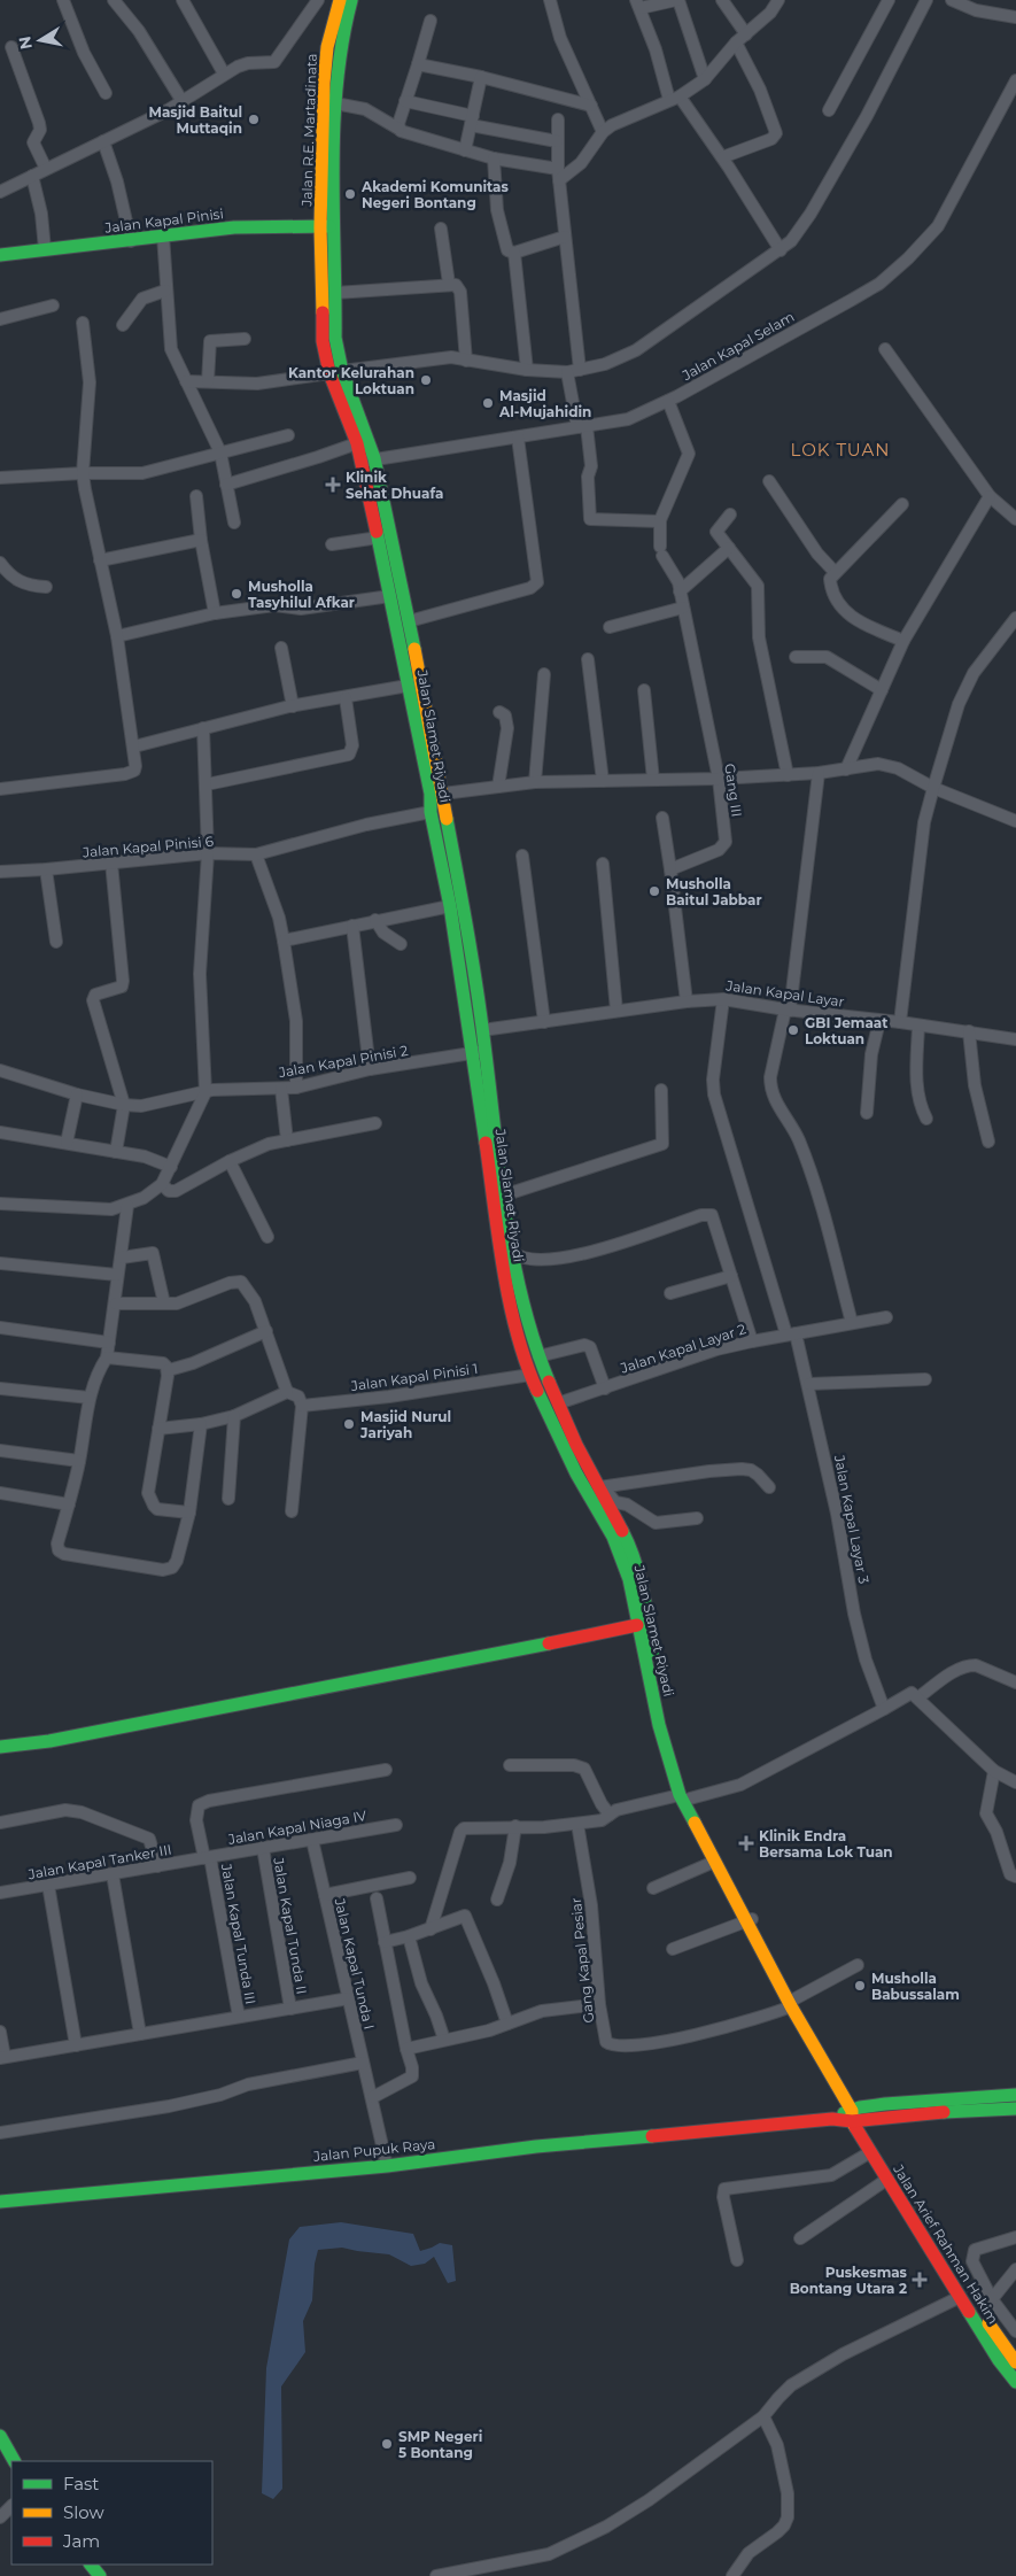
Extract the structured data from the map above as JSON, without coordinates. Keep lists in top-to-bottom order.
{
  "streets": {
    "street": [
      "Jalan R.E. Martadinata",
      "Jalan Kapal Pinisi",
      "Jalan Kapal Selam",
      "Jalan Slamet Riyadi",
      "Gang III",
      "Jalan Kapal Pinisi 6",
      "Jalan Kapal Layar",
      "Jalan Kapal Pinisi 2",
      "Jalan Kapal Layar 2",
      "Jalan Kapal Pinisi 1",
      "Jalan Kapal Layar 3",
      "Jalan Kapal Niaga IV",
      "Jalan Kapal Tanker III",
      "Jalan Kapal Tunda II",
      "Jalan Kapal Tunda III",
      "Gang Kapal Pesiar",
      "Jalan Kapal Tunda I",
      "Jalan Pupuk Raya",
      "Jalan Arief Rahman Hakim"
    ]
  },
  "crossings": [
    ["Jalan R.E. Martadinata", "Jalan Kapal Pinisi"],
    ["Jalan R.E. Martadinata", "Jalan Slamet Riyadi"],
    ["Jalan Kapal Pinisi", "Jalan Slamet Riyadi"],
    ["Jalan Kapal Selam", "Jalan Slamet Riyadi"],
    ["Jalan Slamet Riyadi", "Jalan Kapal Pinisi 6"],
    ["Jalan Slamet Riyadi", "Jalan Kapal Layar"],
    ["Jalan Slamet Riyadi", "Jalan Kapal Pinisi 2"],
    ["Jalan Slamet Riyadi", "Jalan Kapal Layar 2"],
    ["Jalan Slamet Riyadi", "Jalan Kapal Pinisi 1"],
    ["Jalan Slamet Riyadi", "Gang Kapal Pesiar"],
    ["Jalan Slamet Riyadi", "Jalan Pupuk Raya"],
    ["Jalan Slamet Riyadi", "Jalan Arief Rahman Hakim"],
    ["Jalan Kapal Layar", "Jalan Kapal Layar 3"],
    ["Jalan Kapal Layar 2", "Jalan Kapal Layar 3"],
    ["Jalan Kapal Niaga IV", "Jalan Kapal Tanker III"],
    ["Jalan Kapal Niaga IV", "Jalan Kapal Tunda II"],
    ["Jalan Kapal Niaga IV", "Jalan Kapal Tunda III"],
    ["Jalan Kapal Niaga IV", "Jalan Kapal Tunda I"],
    ["Jalan Kapal Tanker III", "Jalan Kapal Tunda III"],
    ["Jalan Kapal Tunda I", "Jalan Pupuk Raya"],
    ["Jalan Pupuk Raya", "Jalan Arief Rahman Hakim"]
  ],
  "districts": ["LOK TUAN"],
  "places": {
    "other": [
      "Masjid Baitul Muttaqin",
      "Akademi Komunitas Negeri Bontang",
      "Kantor Kelurahan Loktuan",
      "Masjid Al-Mujahidin",
      "Musholla Tasyhilul Afkar",
      "Musholla Baitul Jabbar",
      "GBI Jemaat Loktuan",
      "Masjid Nurul Jariyah",
      "Musholla Babussalam",
      "SMP Negeri 5 Bontang"
    ],
    "health": ["Klinik Sehat Dhuafa", "Klinik Endra Bersama Lok Tuan", "Puskesmas Bontang Utara 2"]
  },
  "legend": ["Fast", "Slow", "Jam"],
  "north": "left"
}
